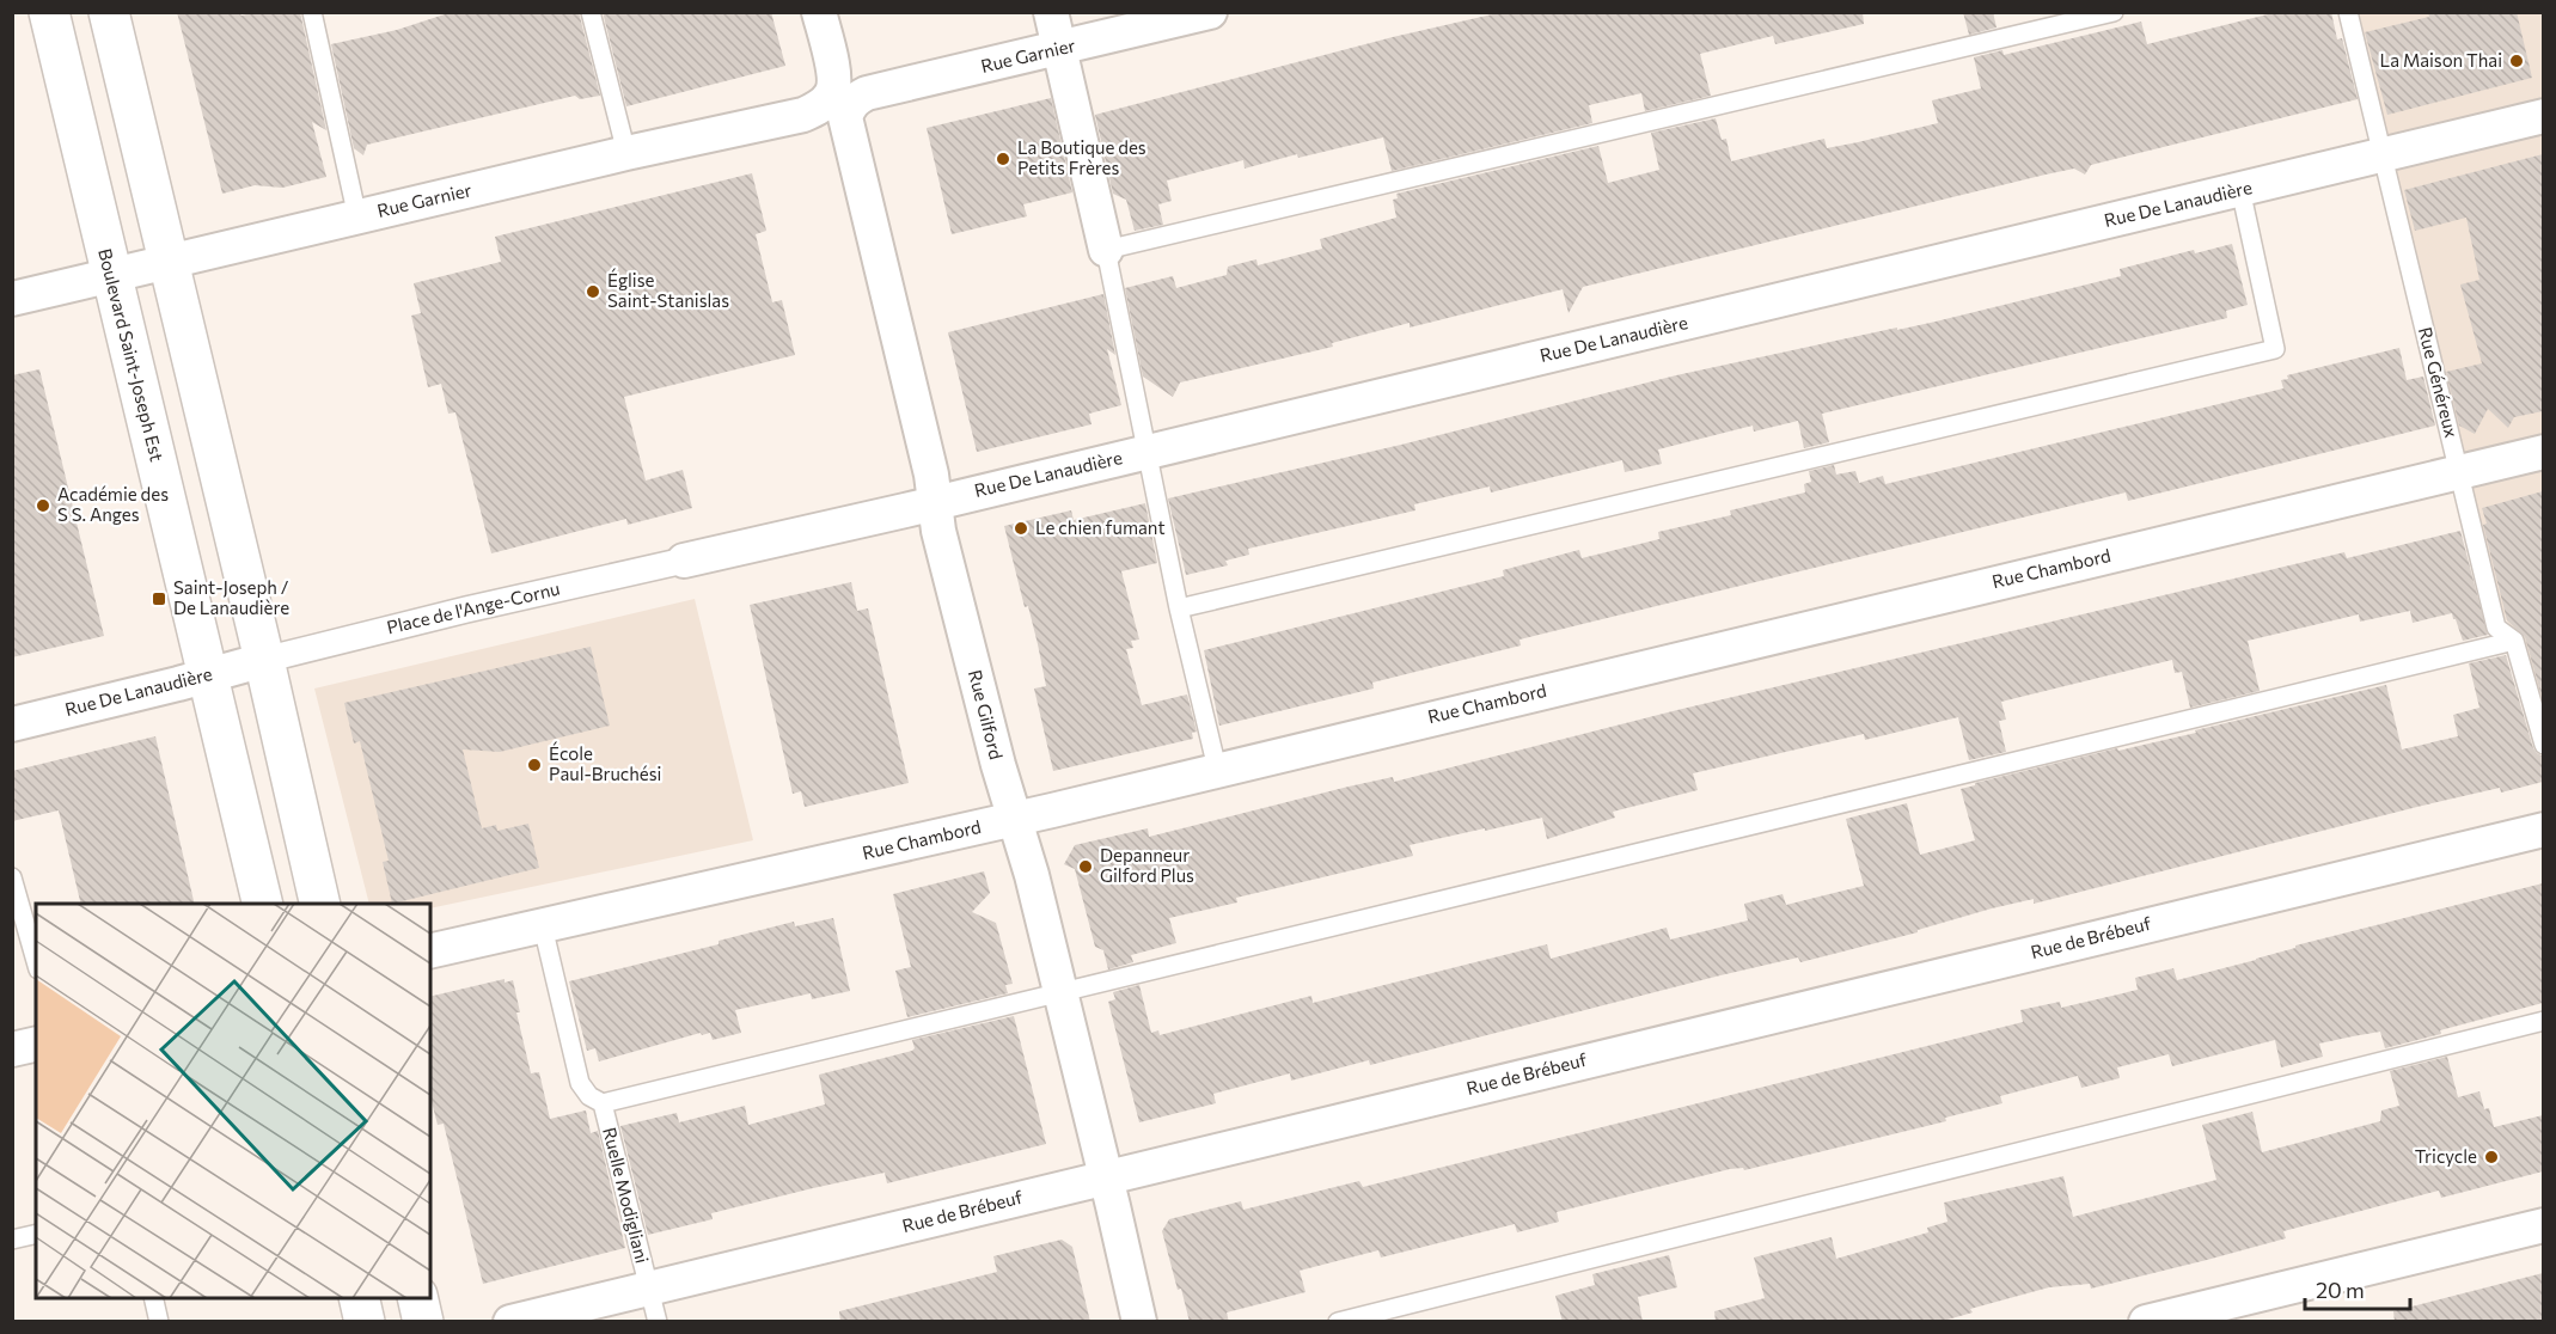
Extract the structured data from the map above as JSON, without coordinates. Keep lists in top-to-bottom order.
{
  "streets": {
    "main road": ["Boulevard Saint-Joseph Est"],
    "street": [
      "Rue Garnier",
      "Rue De Lanaudière",
      "Rue Chambord",
      "Place de l'Ange-Cornu",
      "Rue Gilford",
      "Rue de Brébeuf"
    ],
    "lane": ["Rue Généreux", "Ruelle Modigliani"]
  },
  "crossings": [
    ["Rue Garnier", "Boulevard Saint-Joseph Est"],
    ["Rue Garnier", "Rue Gilford"],
    ["Rue De Lanaudière", "Boulevard Saint-Joseph Est"],
    ["Rue De Lanaudière", "Rue Généreux"],
    ["Rue De Lanaudière", "Place de l'Ange-Cornu"],
    ["Rue De Lanaudière", "Rue Gilford"],
    ["Rue Généreux", "Rue Chambord"],
    ["Rue Chambord", "Rue Gilford"],
    ["Rue Gilford", "Rue de Brébeuf"],
    ["Rue de Brébeuf", "Ruelle Modigliani"]
  ],
  "places": {
    "other": [
      "La Maison Thai",
      "La Boutique des Petits Frères",
      "Église Saint-Stanislas",
      "Académie des S S. Anges",
      "Le chien fumant",
      "École Paul-Bruchési",
      "Depanneur Gilford Plus",
      "Tricycle"
    ],
    "transit": ["Saint-Joseph / De Lanaudière"]
  },
  "scale_bar": "20 m"
}
